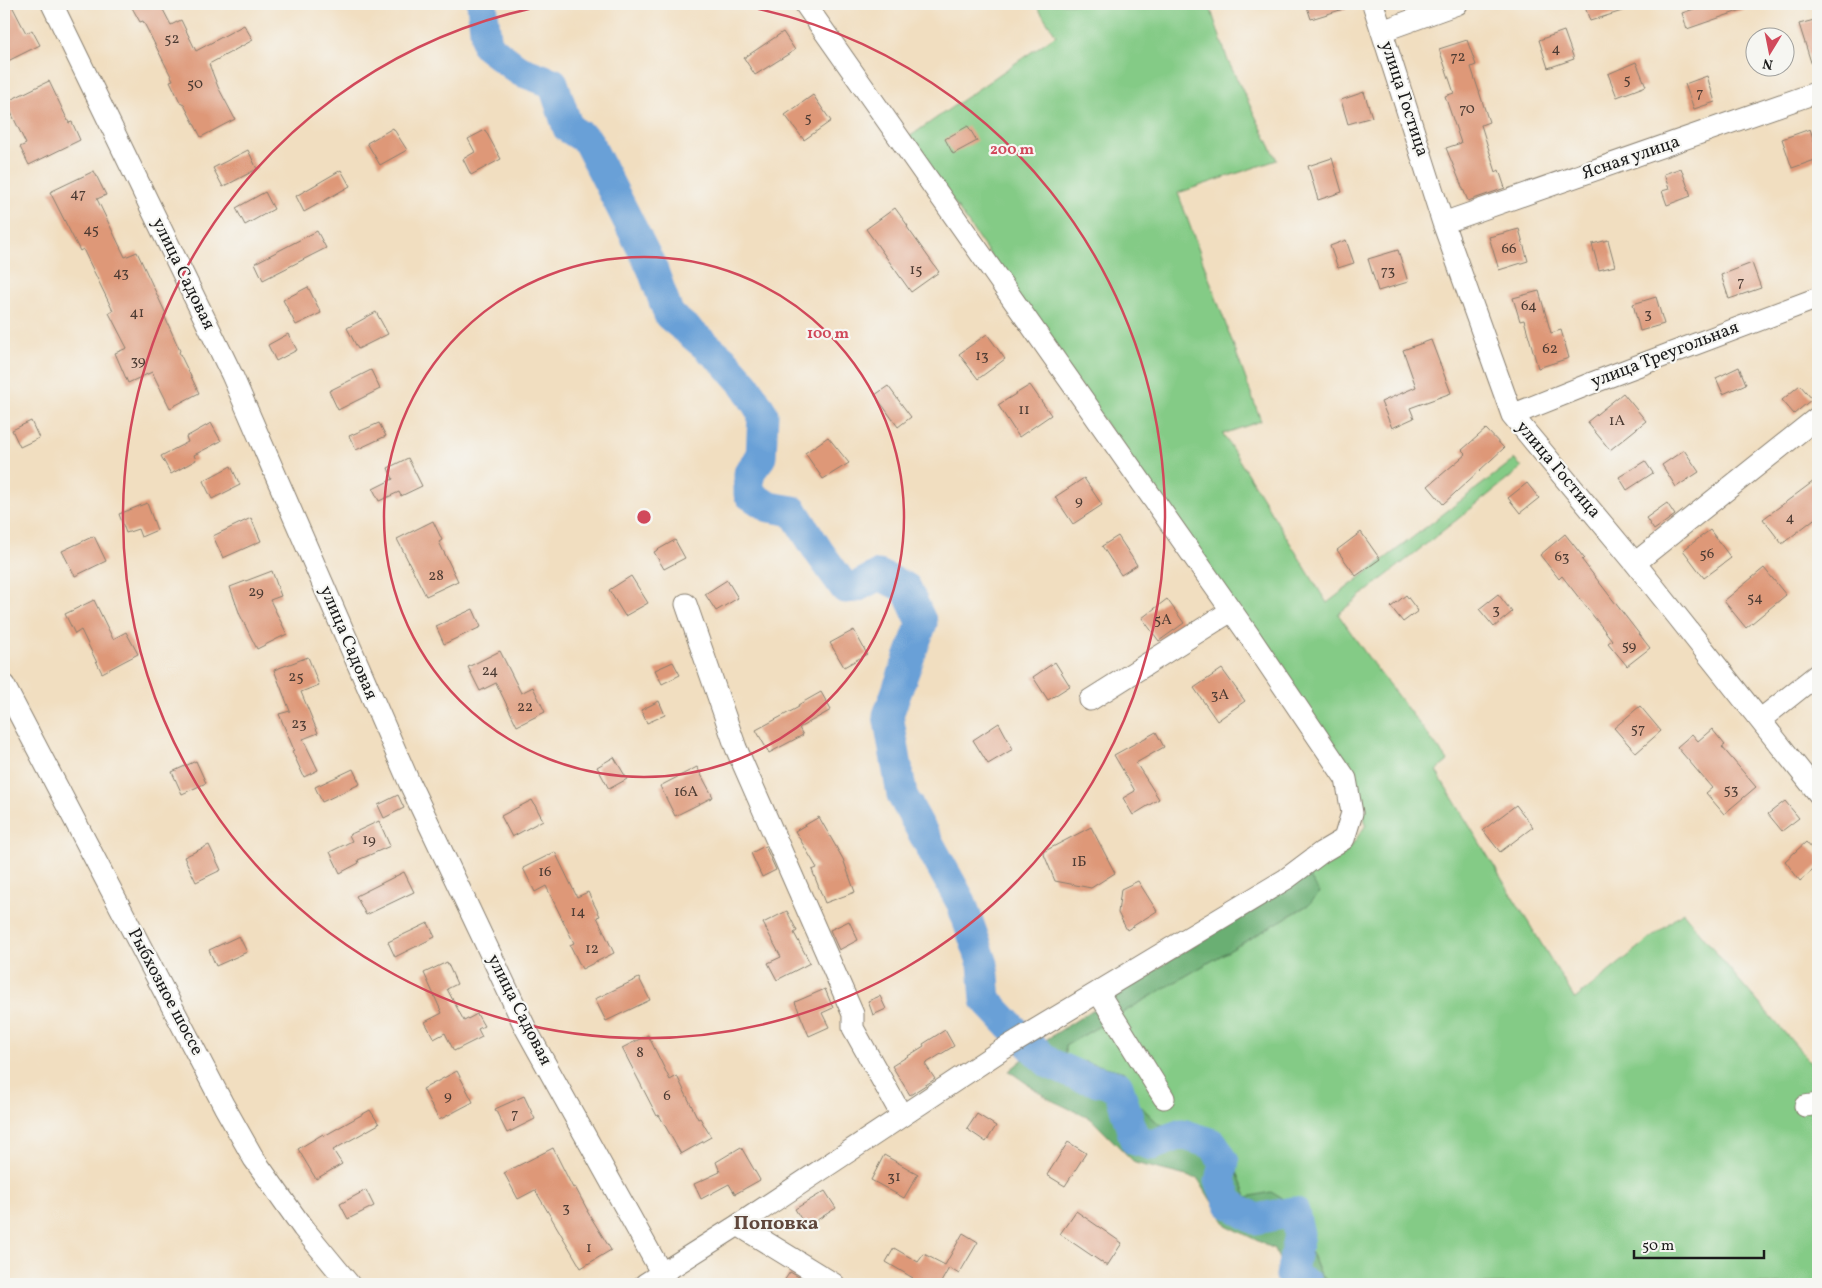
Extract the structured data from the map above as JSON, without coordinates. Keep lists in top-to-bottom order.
{
  "streets": {
    "street": [
      "улица Гостица",
      "Ясная улица",
      "улица Садовая",
      "улица Треугольная",
      "Рыбхозное шоссе"
    ]
  },
  "crossings": [
    ["улица Гостица", "Ясная улица"],
    ["улица Гостица", "улица Треугольная"]
  ],
  "districts": ["Поповка"],
  "house_numbers": [
    "52",
    "4",
    "72",
    "5",
    "50",
    "7",
    "70",
    "5",
    "47",
    "45",
    "66",
    "15",
    "73",
    "43",
    "7",
    "64",
    "41",
    "3",
    "62",
    "13",
    "39",
    "11",
    "1А",
    "9",
    "4",
    "56",
    "63",
    "28",
    "29",
    "54",
    "3",
    "5А",
    "59",
    "24",
    "25",
    "3А",
    "22",
    "23",
    "57",
    "53",
    "16А",
    "19",
    "1Б",
    "16",
    "14",
    "12",
    "8",
    "9",
    "6",
    "7",
    "31",
    "3",
    "1"
  ],
  "scale_bar": "50 m",
  "north": "bottom",
  "rings": ["200 m", "100 m"]
}
